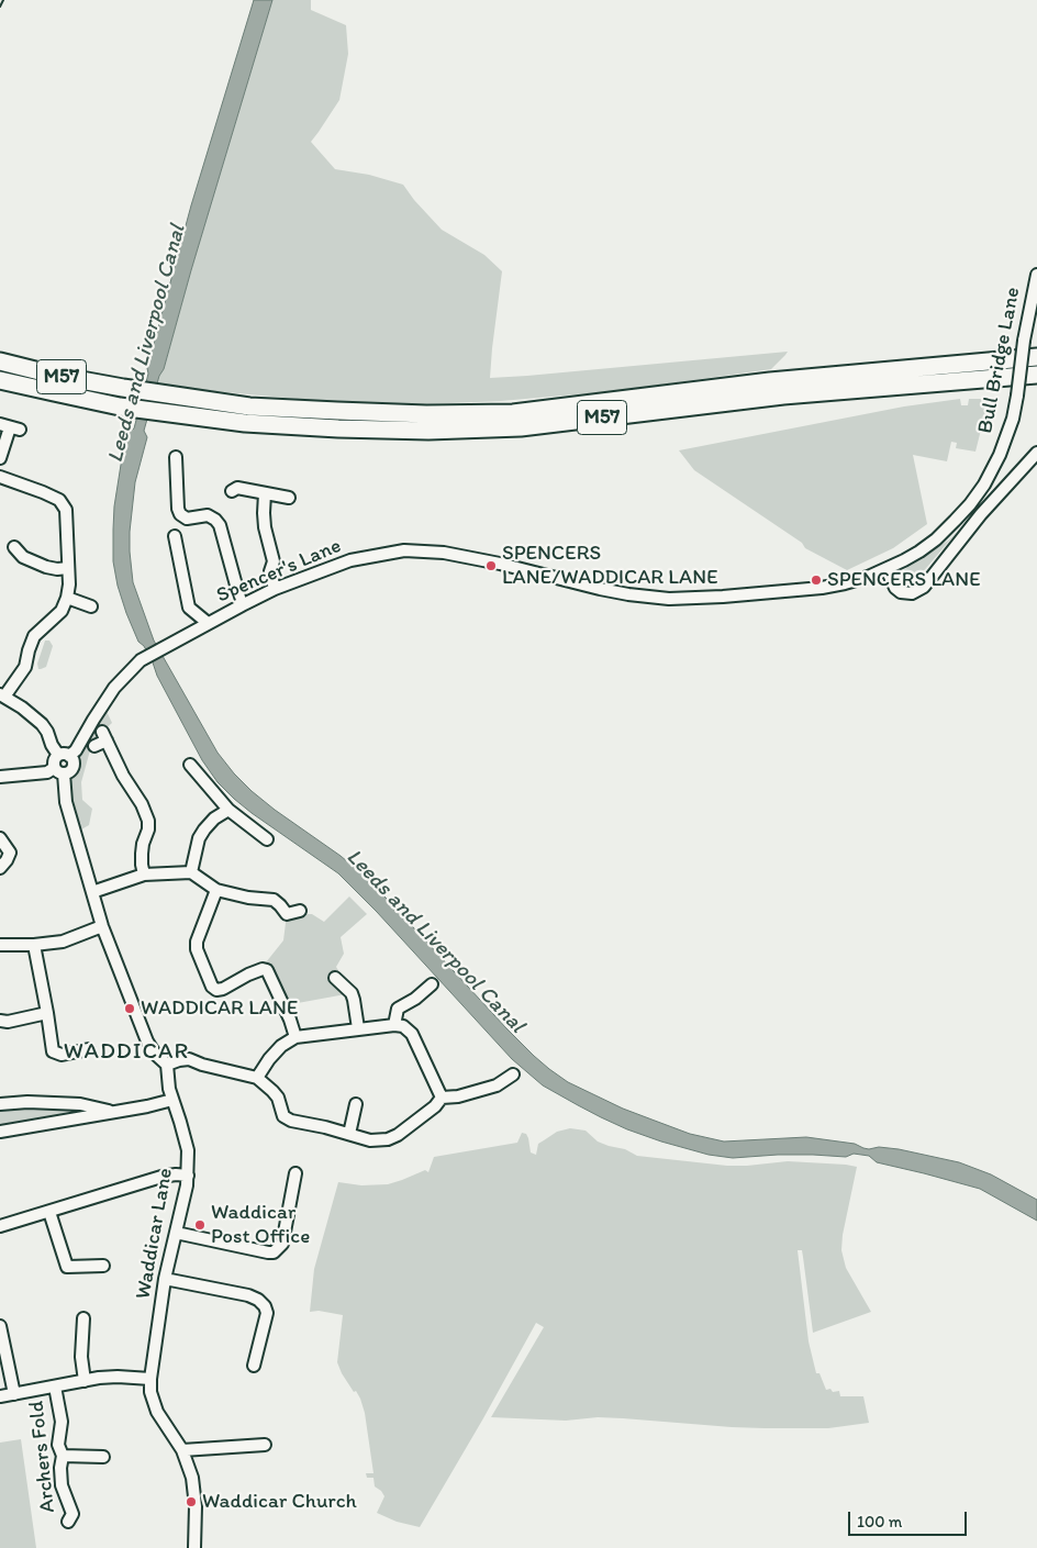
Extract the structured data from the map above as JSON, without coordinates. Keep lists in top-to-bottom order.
{
  "streets": {
    "highway": ["M57"],
    "street": [
      "Bull Bridge Lane",
      "Spencer's Lane",
      "Waddicar Lane",
      "Archers Fold"
    ]
  },
  "crossings": [
    ["Bull Bridge Lane", "Spencer's Lane"]
  ],
  "districts": ["WADDICAR"],
  "water": ["Leeds and Liverpool Canal"],
  "places": [
    "SPENCERS LANE/WADDICAR LANE",
    "SPENCERS LANE",
    "WADDICAR LANE",
    "Waddicar Post Office",
    "Waddicar Church"
  ],
  "scale_bar": "100 m"
}
